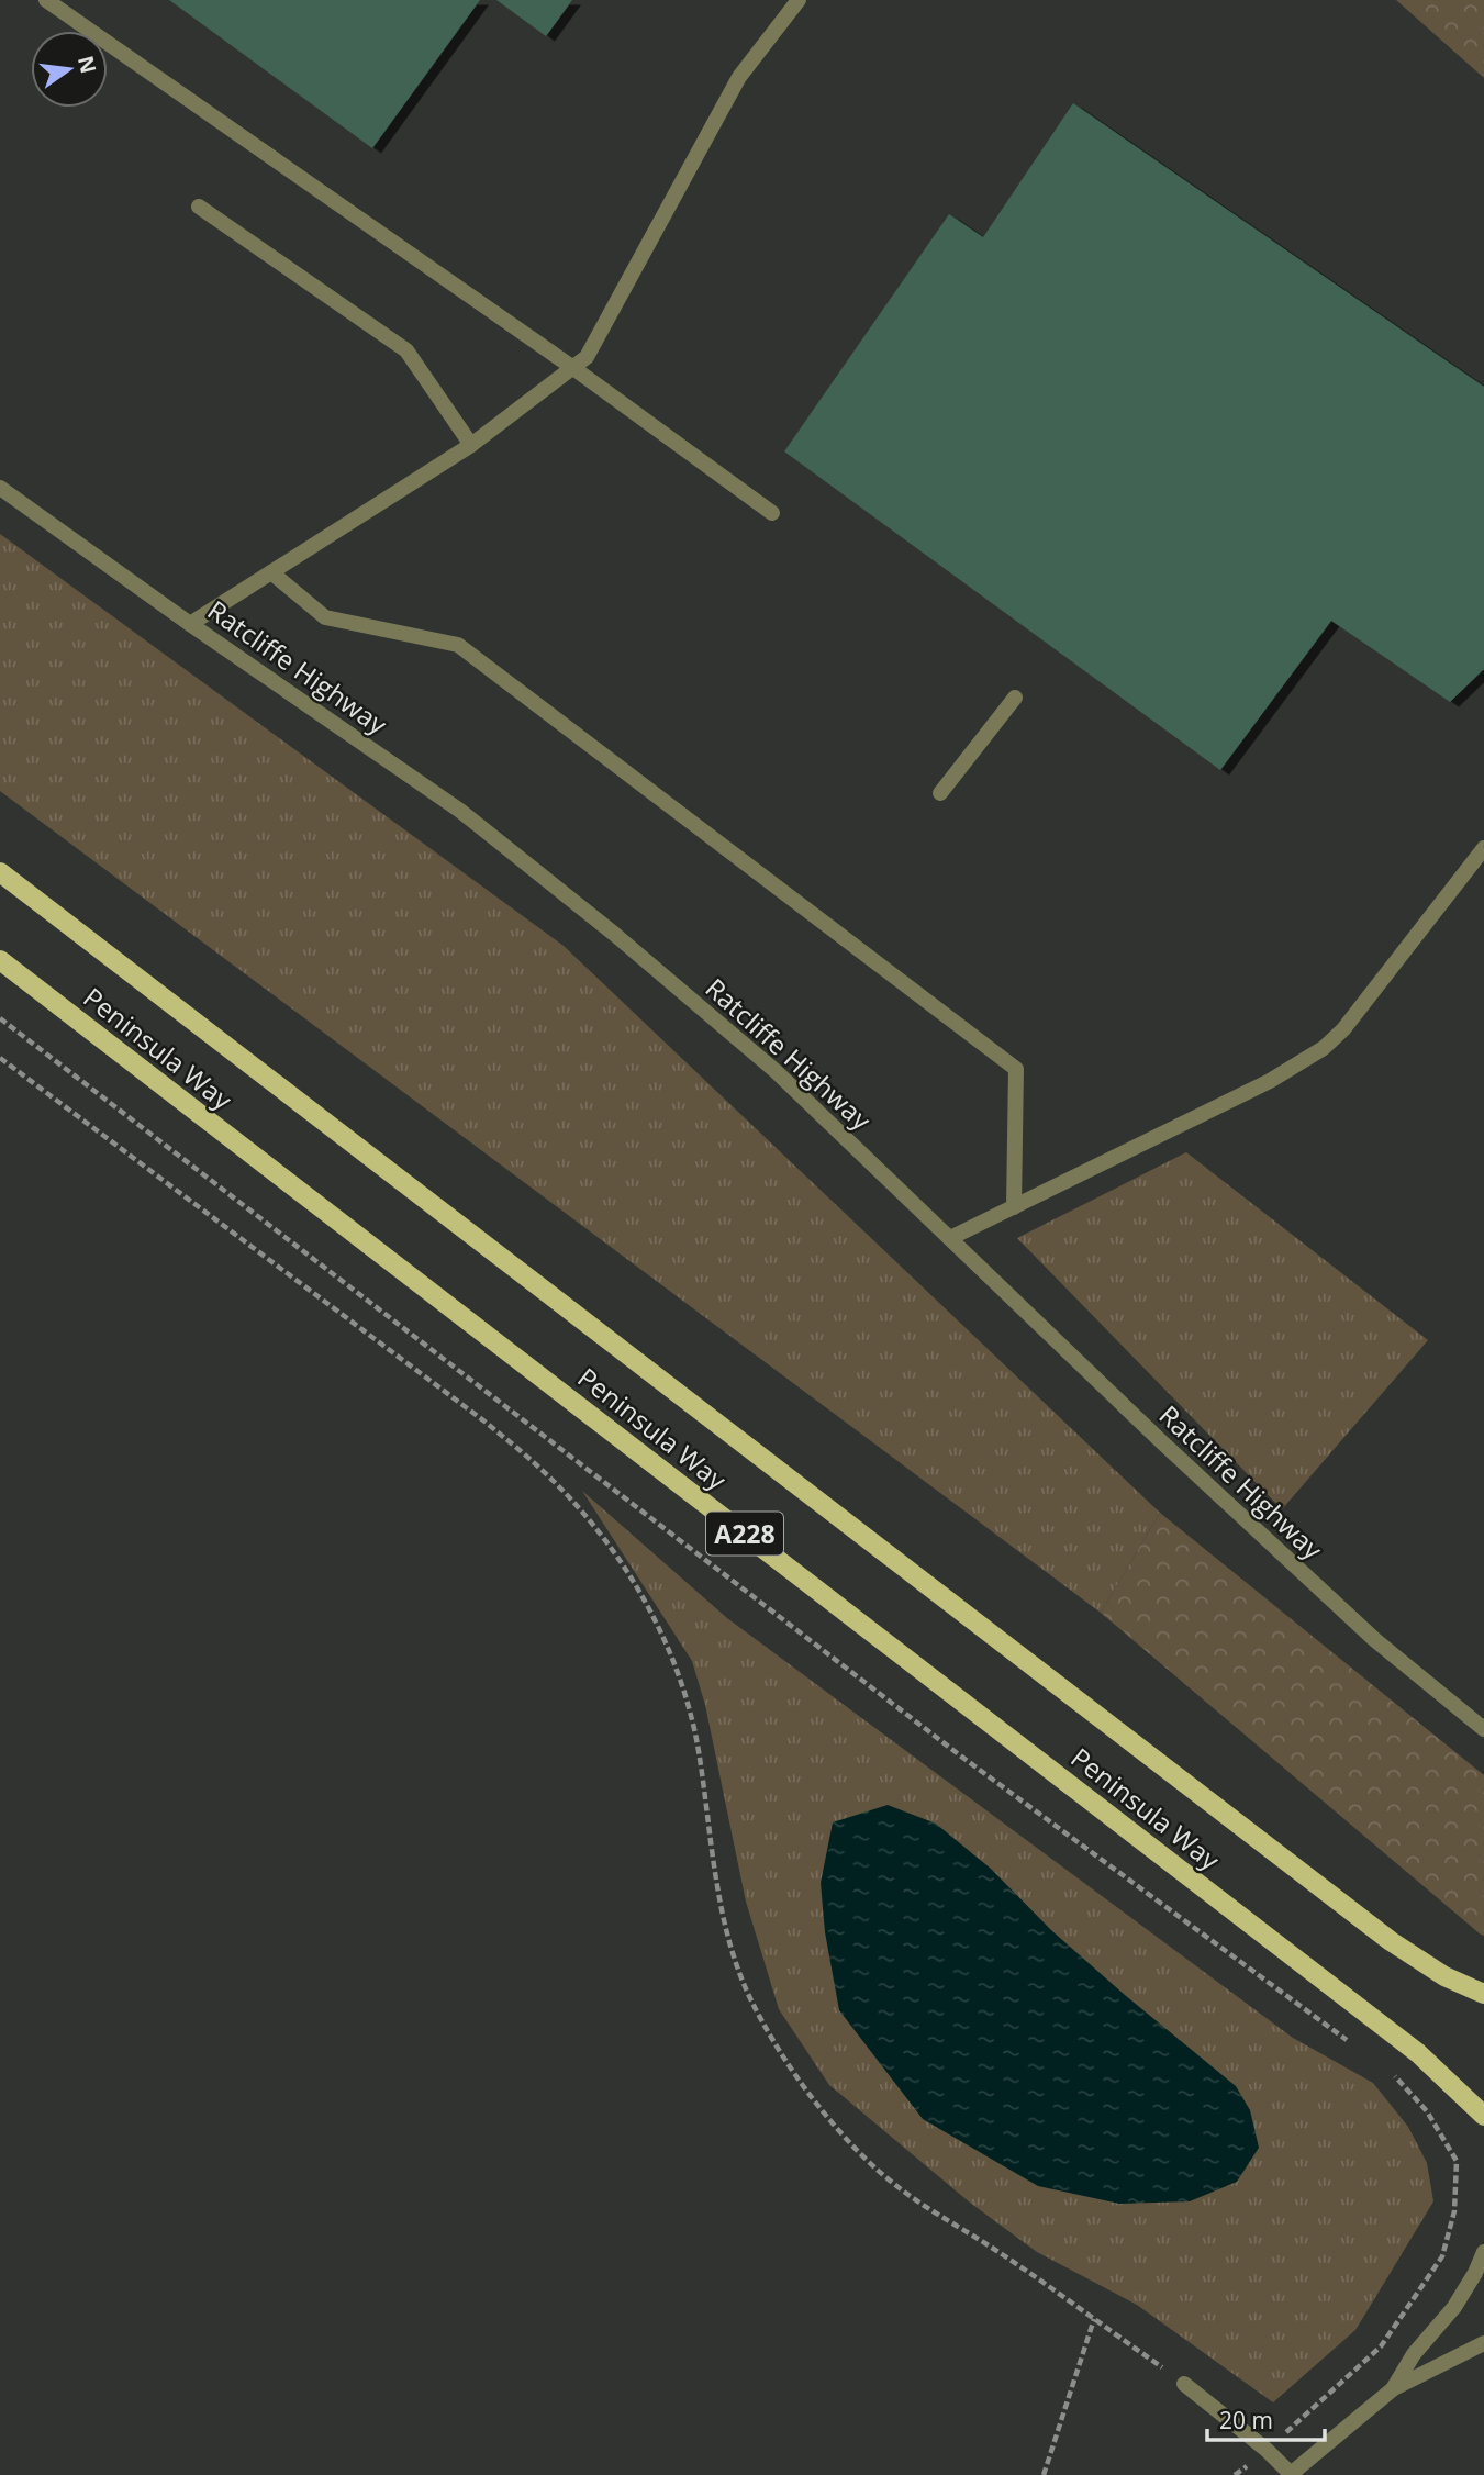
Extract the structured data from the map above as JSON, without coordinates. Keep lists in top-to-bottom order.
{
  "streets": {
    "main road": ["Peninsula Way", "A228"],
    "street": ["Ratcliffe Highway"]
  },
  "scale_bar": "20 m",
  "north": "right"
}
